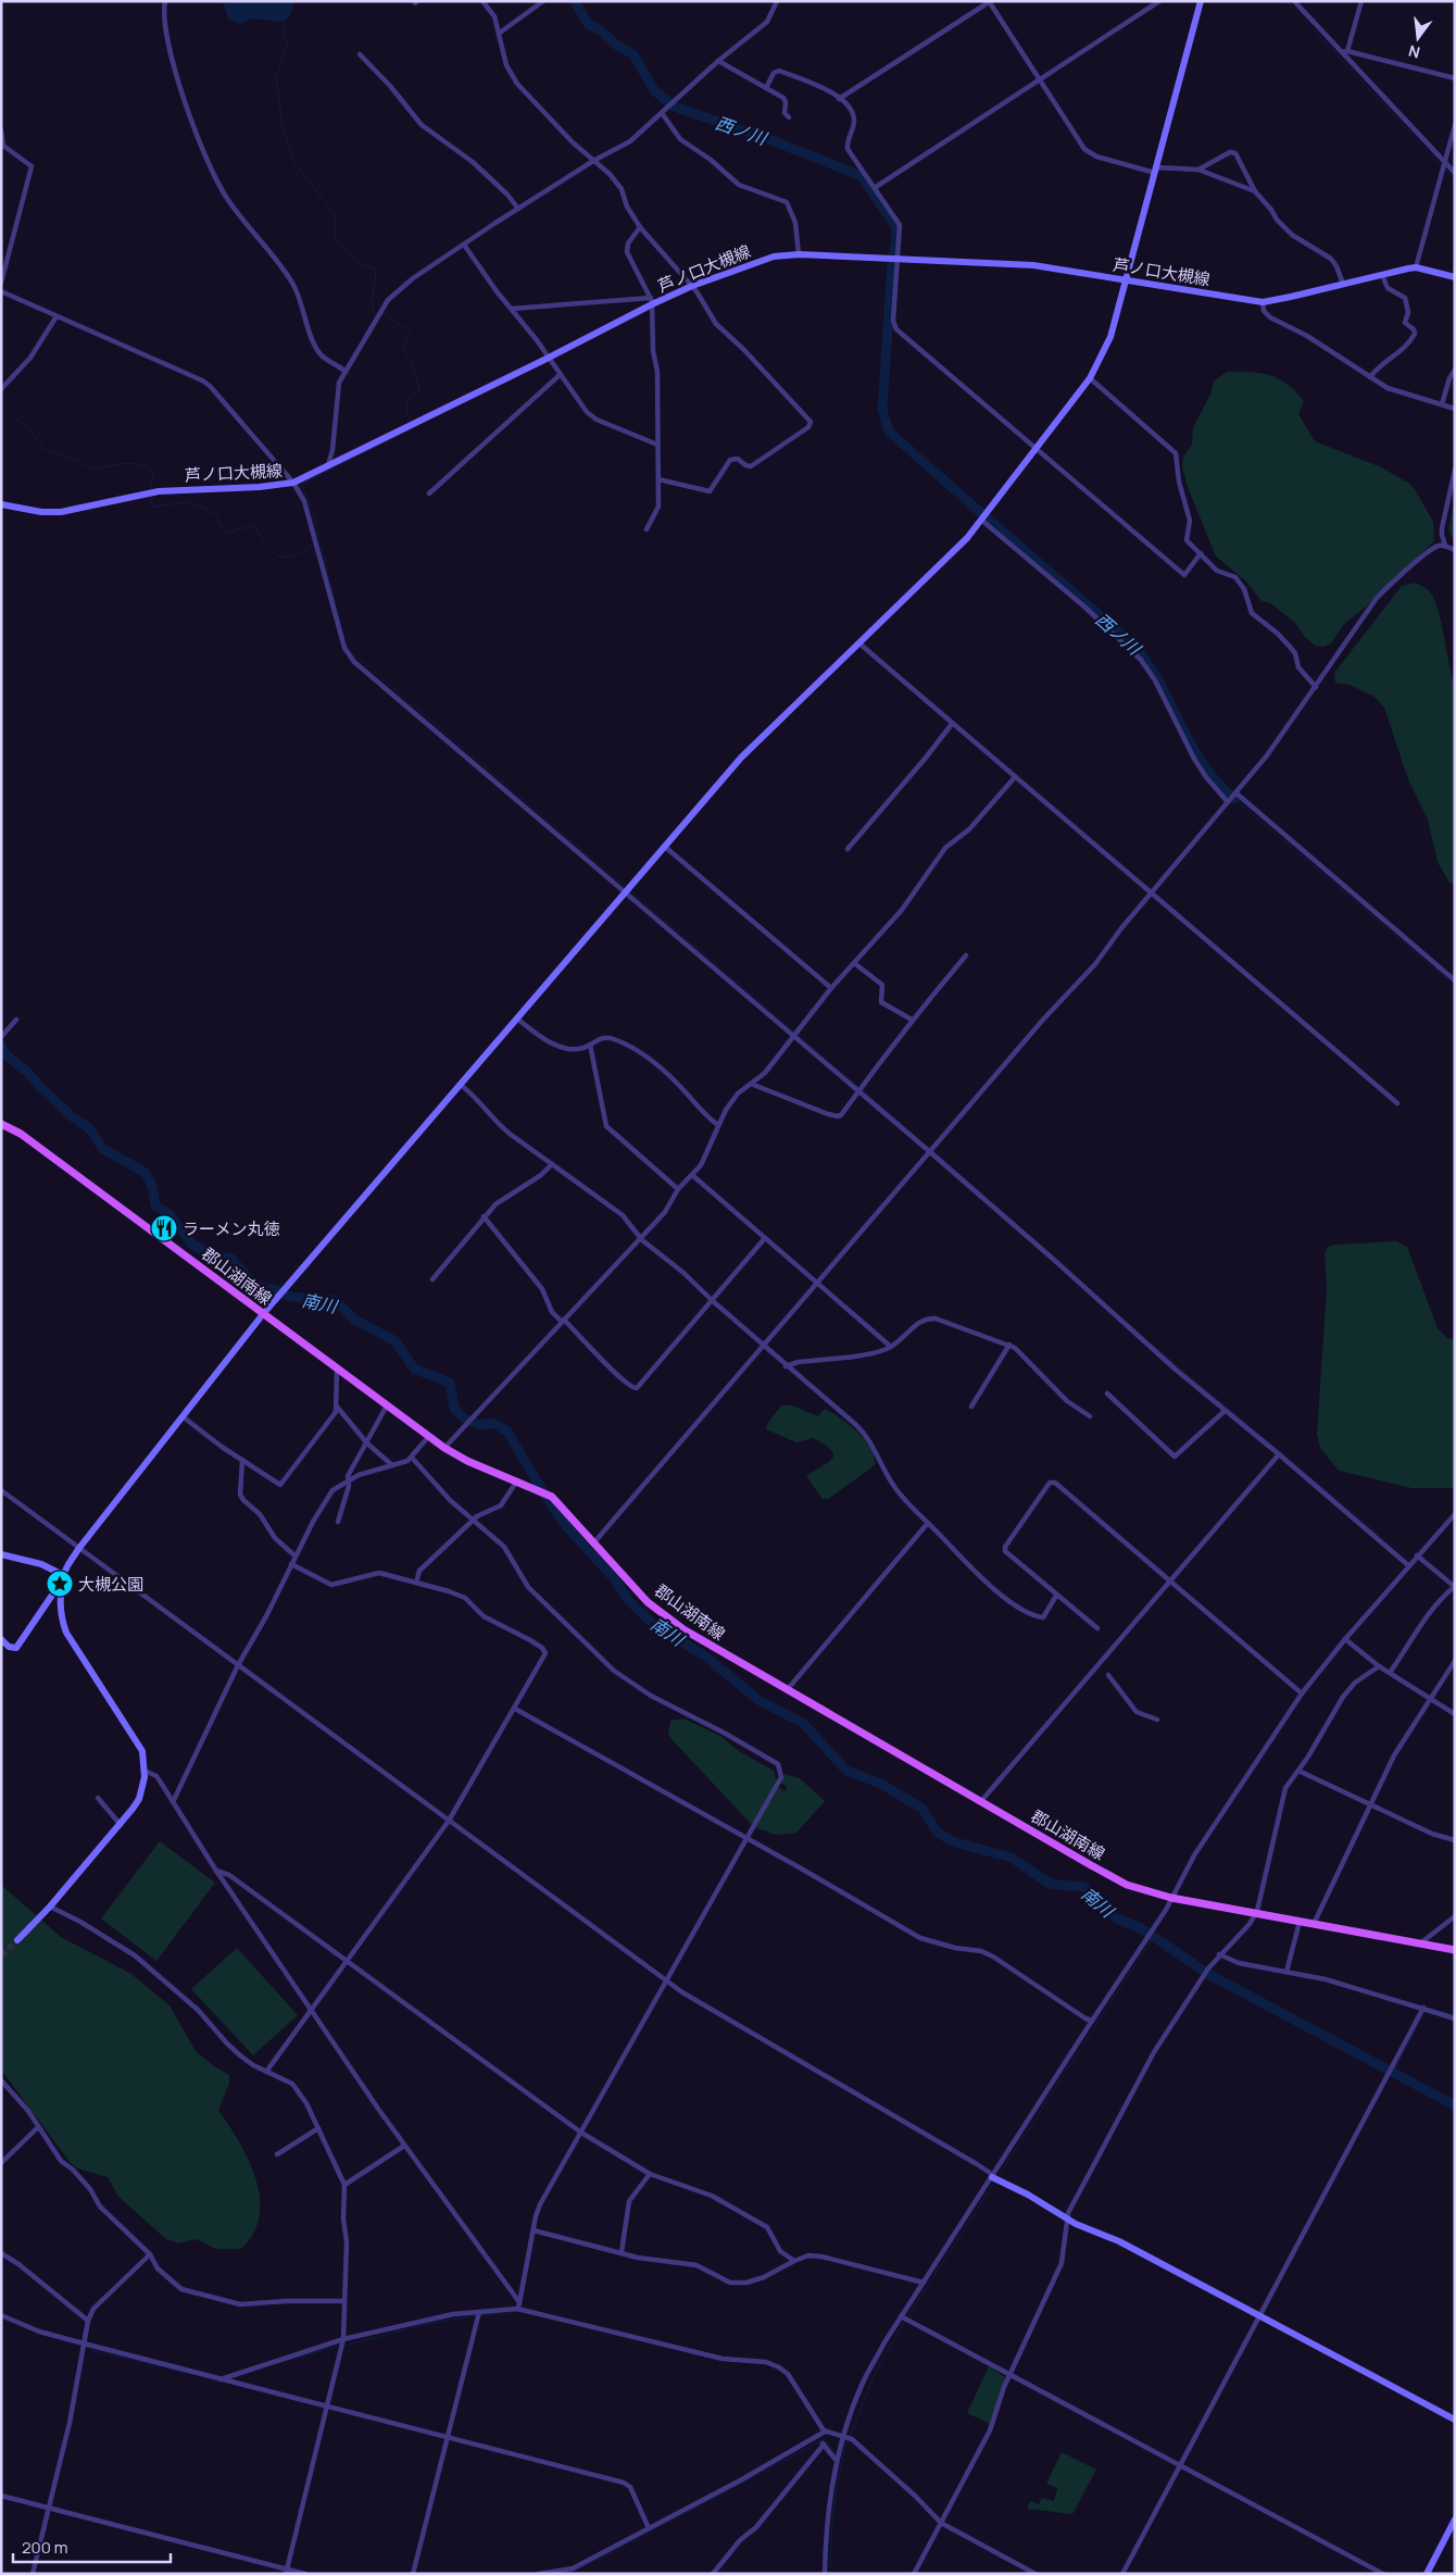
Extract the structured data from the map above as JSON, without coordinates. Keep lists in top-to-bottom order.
{
  "streets": {
    "main road": ["郡山湖南線"],
    "street": ["芦ノ口大槻線"]
  },
  "water": ["西ノ川", "南川"],
  "places": {
    "restaurant": ["ラーメン丸徳"],
    "place": ["大槻公園"]
  },
  "scale_bar": "200 m",
  "north": "bottom"
}
